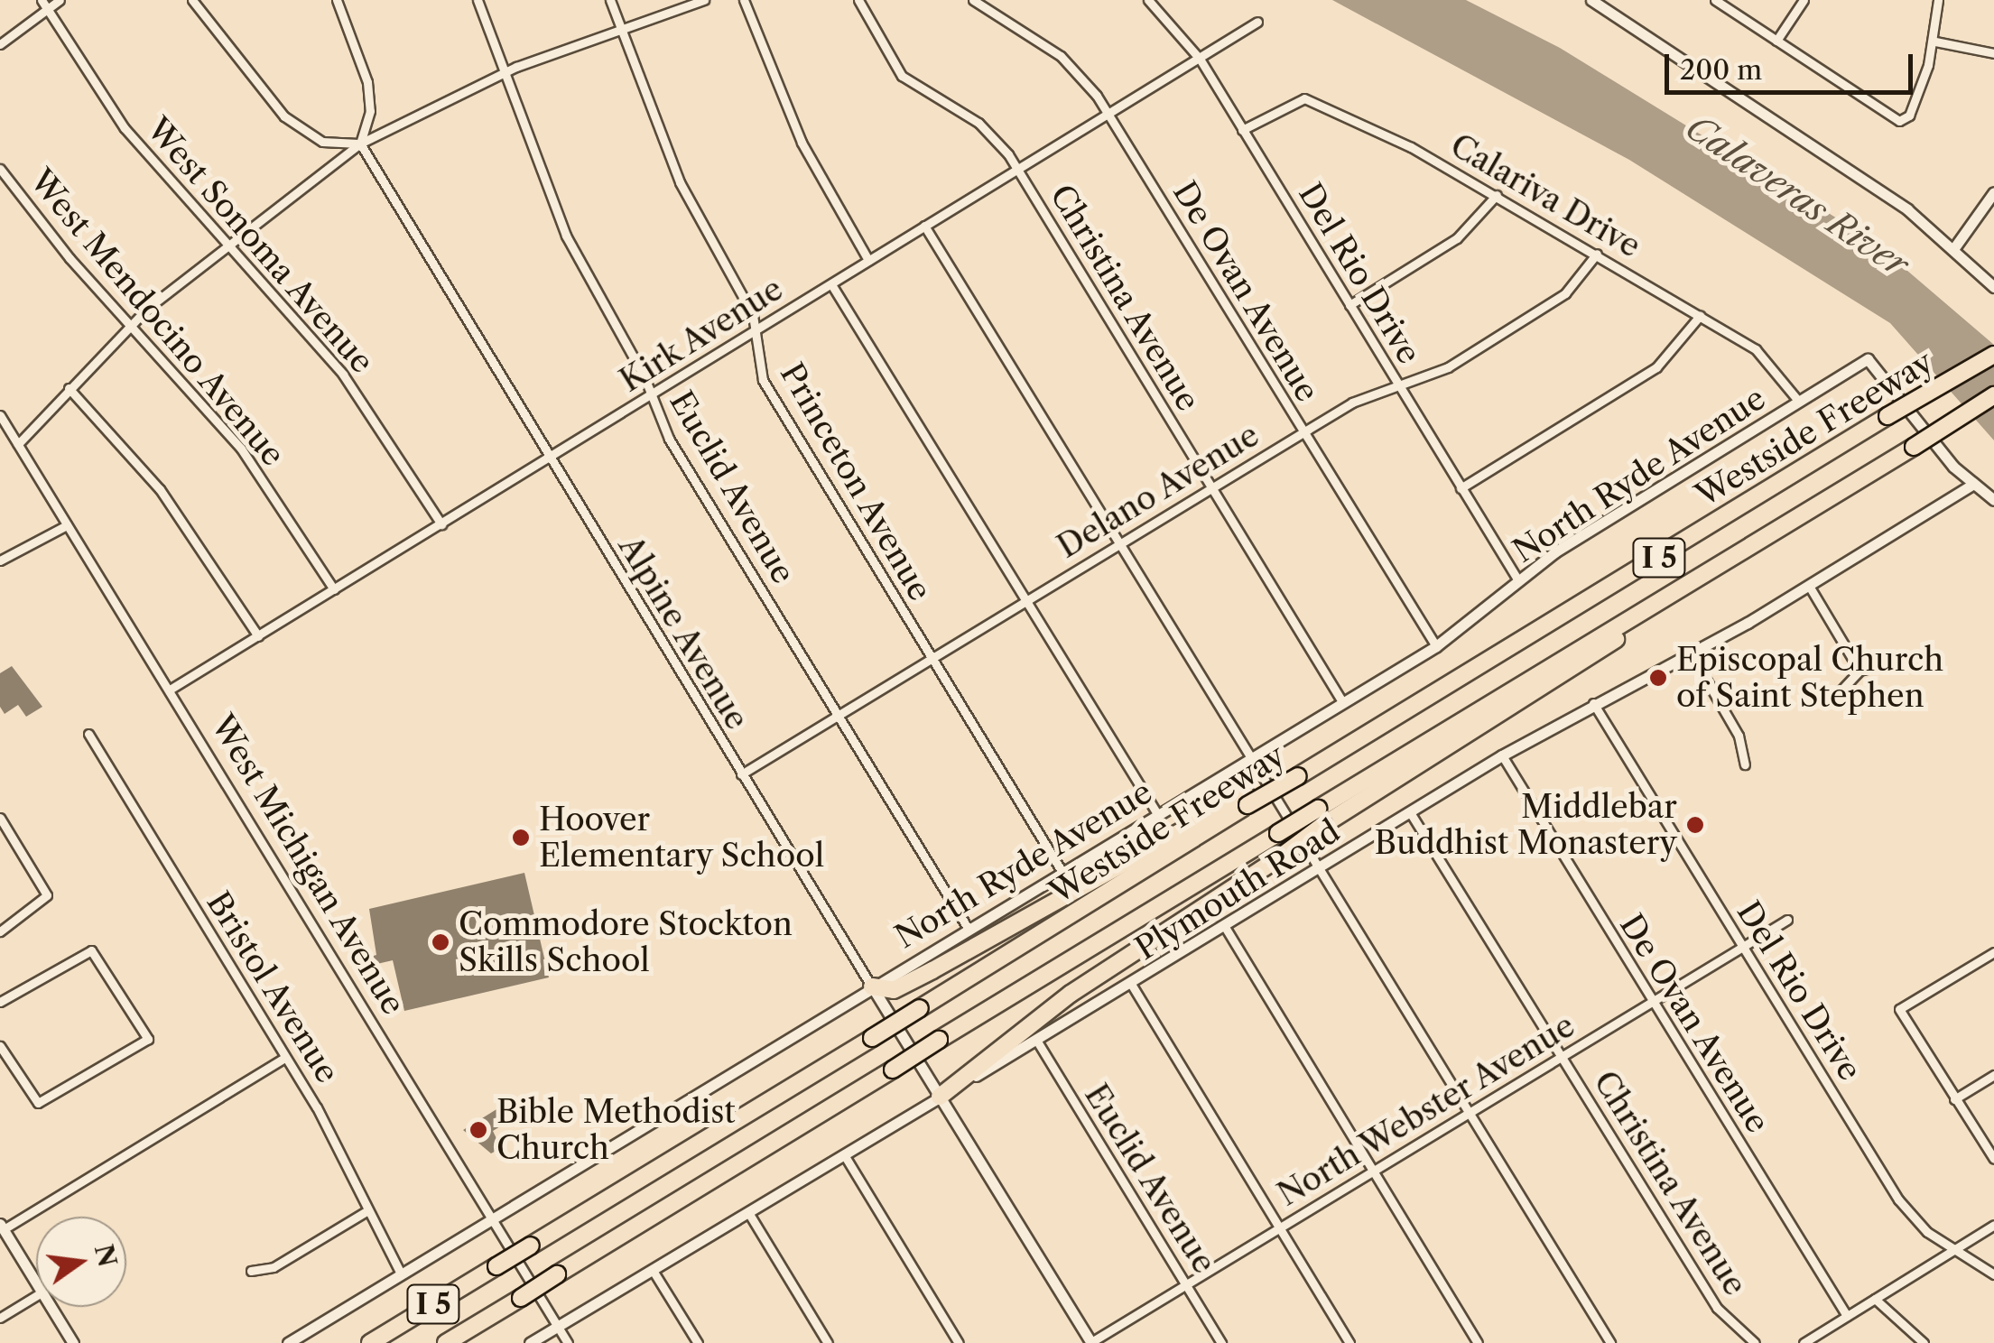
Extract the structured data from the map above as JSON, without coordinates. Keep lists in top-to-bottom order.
{
  "streets": {
    "highway": ["Westside Freeway", "I 5"],
    "street": [
      "Calariva Drive",
      "West Sonoma Avenue",
      "Del Rio Drive",
      "De Ovan Avenue",
      "Christina Avenue",
      "West Mendocino Avenue",
      "Kirk Avenue",
      "North Ryde Avenue",
      "Princeton Avenue",
      "Euclid Avenue",
      "Delano Avenue",
      "Alpine Avenue",
      "West Michigan Avenue",
      "Plymouth Road",
      "Bristol Avenue",
      "North Webster Avenue"
    ]
  },
  "crossings": [
    ["Calariva Drive", "Del Rio Drive"],
    ["Calariva Drive", "North Ryde Avenue"],
    ["Calariva Drive", "Delano Avenue"],
    ["West Sonoma Avenue", "Kirk Avenue"],
    ["Del Rio Drive", "Kirk Avenue"],
    ["Del Rio Drive", "North Ryde Avenue"],
    ["Del Rio Drive", "Delano Avenue"],
    ["Del Rio Drive", "Plymouth Road"],
    ["Del Rio Drive", "North Webster Avenue"],
    ["De Ovan Avenue", "Kirk Avenue"],
    ["De Ovan Avenue", "North Ryde Avenue"],
    ["De Ovan Avenue", "Delano Avenue"],
    ["De Ovan Avenue", "Plymouth Road"],
    ["De Ovan Avenue", "North Webster Avenue"],
    ["Christina Avenue", "Kirk Avenue"],
    ["Christina Avenue", "North Ryde Avenue"],
    ["Christina Avenue", "Delano Avenue"],
    ["Christina Avenue", "Plymouth Road"],
    ["Christina Avenue", "North Webster Avenue"],
    ["West Mendocino Avenue", "Kirk Avenue"],
    ["Kirk Avenue", "Princeton Avenue"],
    ["Kirk Avenue", "Euclid Avenue"],
    ["Kirk Avenue", "Alpine Avenue"],
    ["Kirk Avenue", "West Michigan Avenue"],
    ["North Ryde Avenue", "Princeton Avenue"],
    ["North Ryde Avenue", "Euclid Avenue"],
    ["North Ryde Avenue", "Alpine Avenue"],
    ["North Ryde Avenue", "West Michigan Avenue"],
    ["North Ryde Avenue", "Plymouth Road"],
    ["North Ryde Avenue", "Bristol Avenue"],
    ["Princeton Avenue", "Delano Avenue"],
    ["Euclid Avenue", "Delano Avenue"],
    ["Euclid Avenue", "Plymouth Road"],
    ["Euclid Avenue", "North Webster Avenue"],
    ["Delano Avenue", "Alpine Avenue"],
    ["Alpine Avenue", "Plymouth Road"],
    ["Alpine Avenue", "North Webster Avenue"],
    ["West Michigan Avenue", "Plymouth Road"]
  ],
  "water": ["Calaveras River"],
  "places": [
    "Episcopal Church of Saint Stephen",
    "Middlebar Buddhist Monastery",
    "Hoover Elementary School",
    "Commodore Stockton Skills School",
    "Bible Methodist Church"
  ],
  "scale_bar": "200 m",
  "north": "right"
}
